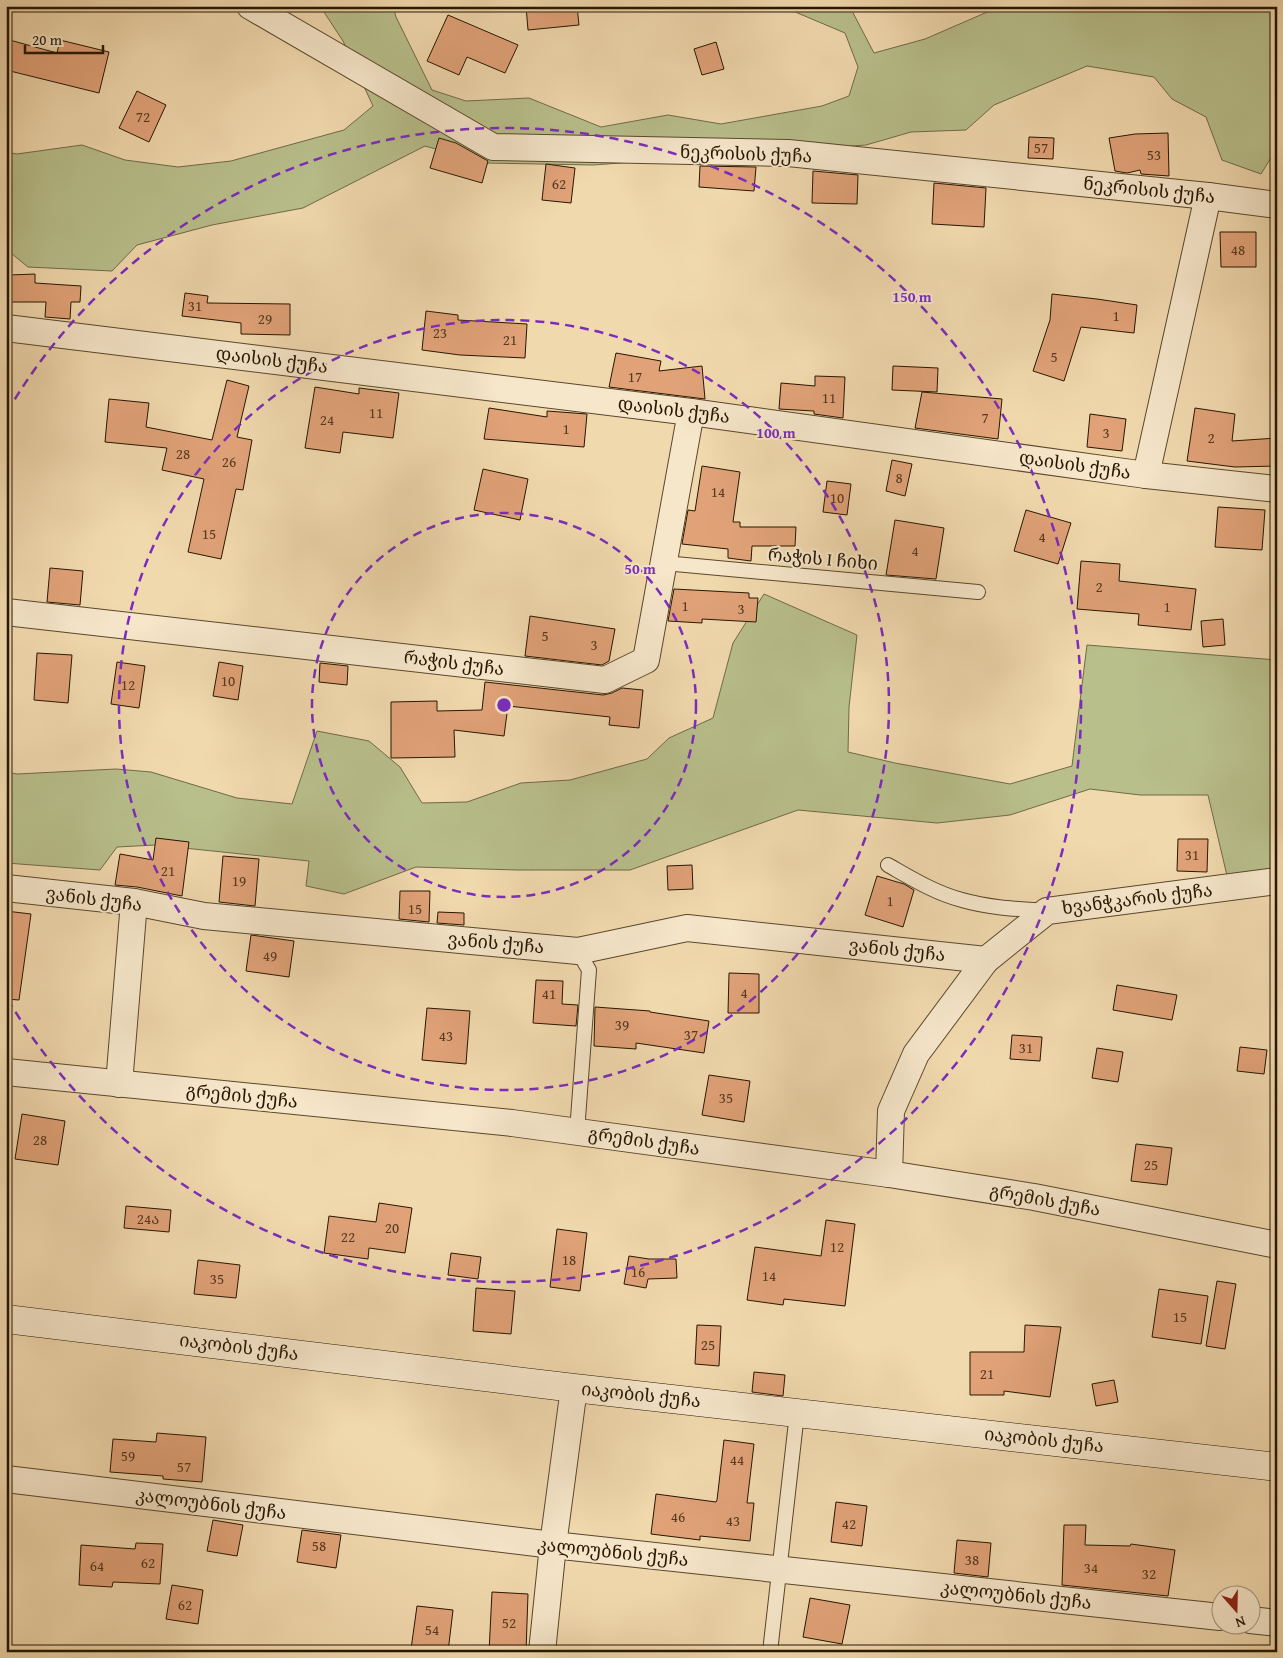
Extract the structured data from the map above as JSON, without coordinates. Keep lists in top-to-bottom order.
{
  "streets": {
    "street": [
      "ნეკრისის ქუჩა",
      "დაისის ქუჩა",
      "რაჭის ქუჩა",
      "ვანის ქუჩა",
      "ხვანჭკარის ქუჩა",
      "გრემის ქუჩა",
      "იაკობის ქუჩა",
      "კალოუბნის ქუჩა"
    ],
    "lane": ["რაჭის I ჩიხი"]
  },
  "crossings": [
    ["ნეკრისის ქუჩა", "დაისის ქუჩა"],
    ["დაისის ქუჩა", "რაჭის ქუჩა"],
    ["რაჭის I ჩიხი", "რაჭის ქუჩა"],
    ["ვანის ქუჩა", "ხვანჭკარის ქუჩა"],
    ["ხვანჭკარის ქუჩა", "გრემის ქუჩა"]
  ],
  "house_numbers": [
    "72",
    "57",
    "53",
    "62",
    "48",
    "31",
    "1",
    "29",
    "23",
    "21",
    "5",
    "17",
    "11",
    "11",
    "7",
    "24",
    "1",
    "3",
    "2",
    "28",
    "26",
    "8",
    "14",
    "10",
    "15",
    "4",
    "4",
    "2",
    "1",
    "1",
    "3",
    "5",
    "3",
    "10",
    "12",
    "31",
    "21",
    "19",
    "1",
    "15",
    "49",
    "4",
    "41",
    "39",
    "37",
    "43",
    "31",
    "35",
    "28",
    "25",
    "24ა",
    "20",
    "22",
    "12",
    "18",
    "16",
    "14",
    "35",
    "15",
    "25",
    "21",
    "59",
    "44",
    "57",
    "46",
    "43",
    "42",
    "58",
    "38",
    "62",
    "64",
    "34",
    "32",
    "62",
    "52",
    "54"
  ],
  "scale_bar": "20 m",
  "north": "bottom",
  "rings": ["150 m", "100 m", "50 m"]
}
